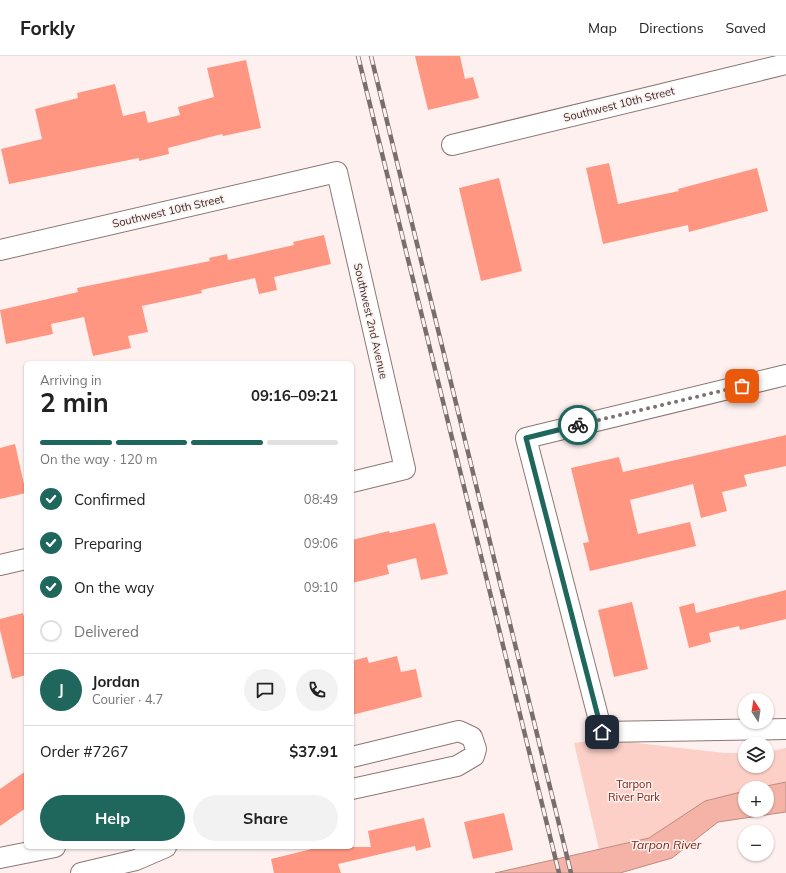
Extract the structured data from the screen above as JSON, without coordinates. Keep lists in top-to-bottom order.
{
  "streets": {
    "street": ["Southwest 10th Street", "Southwest 2nd Avenue"]
  },
  "crossings": [
    ["Southwest 10th Street", "Southwest 2nd Avenue"]
  ],
  "water": ["Tarpon River"],
  "parks": ["Tarpon River Park"],
  "north": "top",
  "page": {
    "header": "Forkly",
    "nav": ["Map", "Directions", "Saved"],
    "heading": ["2 min", "Arriving in", "09:16–09:21"],
    "panel": [
      "Jordan",
      "Courier · 4.7",
      "Order #7267",
      "$37.91"
    ],
    "bar": "On the way · 120 m",
    "list": [
      ["Confirmed", "08:49"],
      ["Preparing", "09:06"],
      ["On the way", "09:10"],
      "Delivered"
    ],
    "round": "J",
    "map_buttons": ["+", "−"],
    "buttons": ["Help", "Share"]
  }
}
